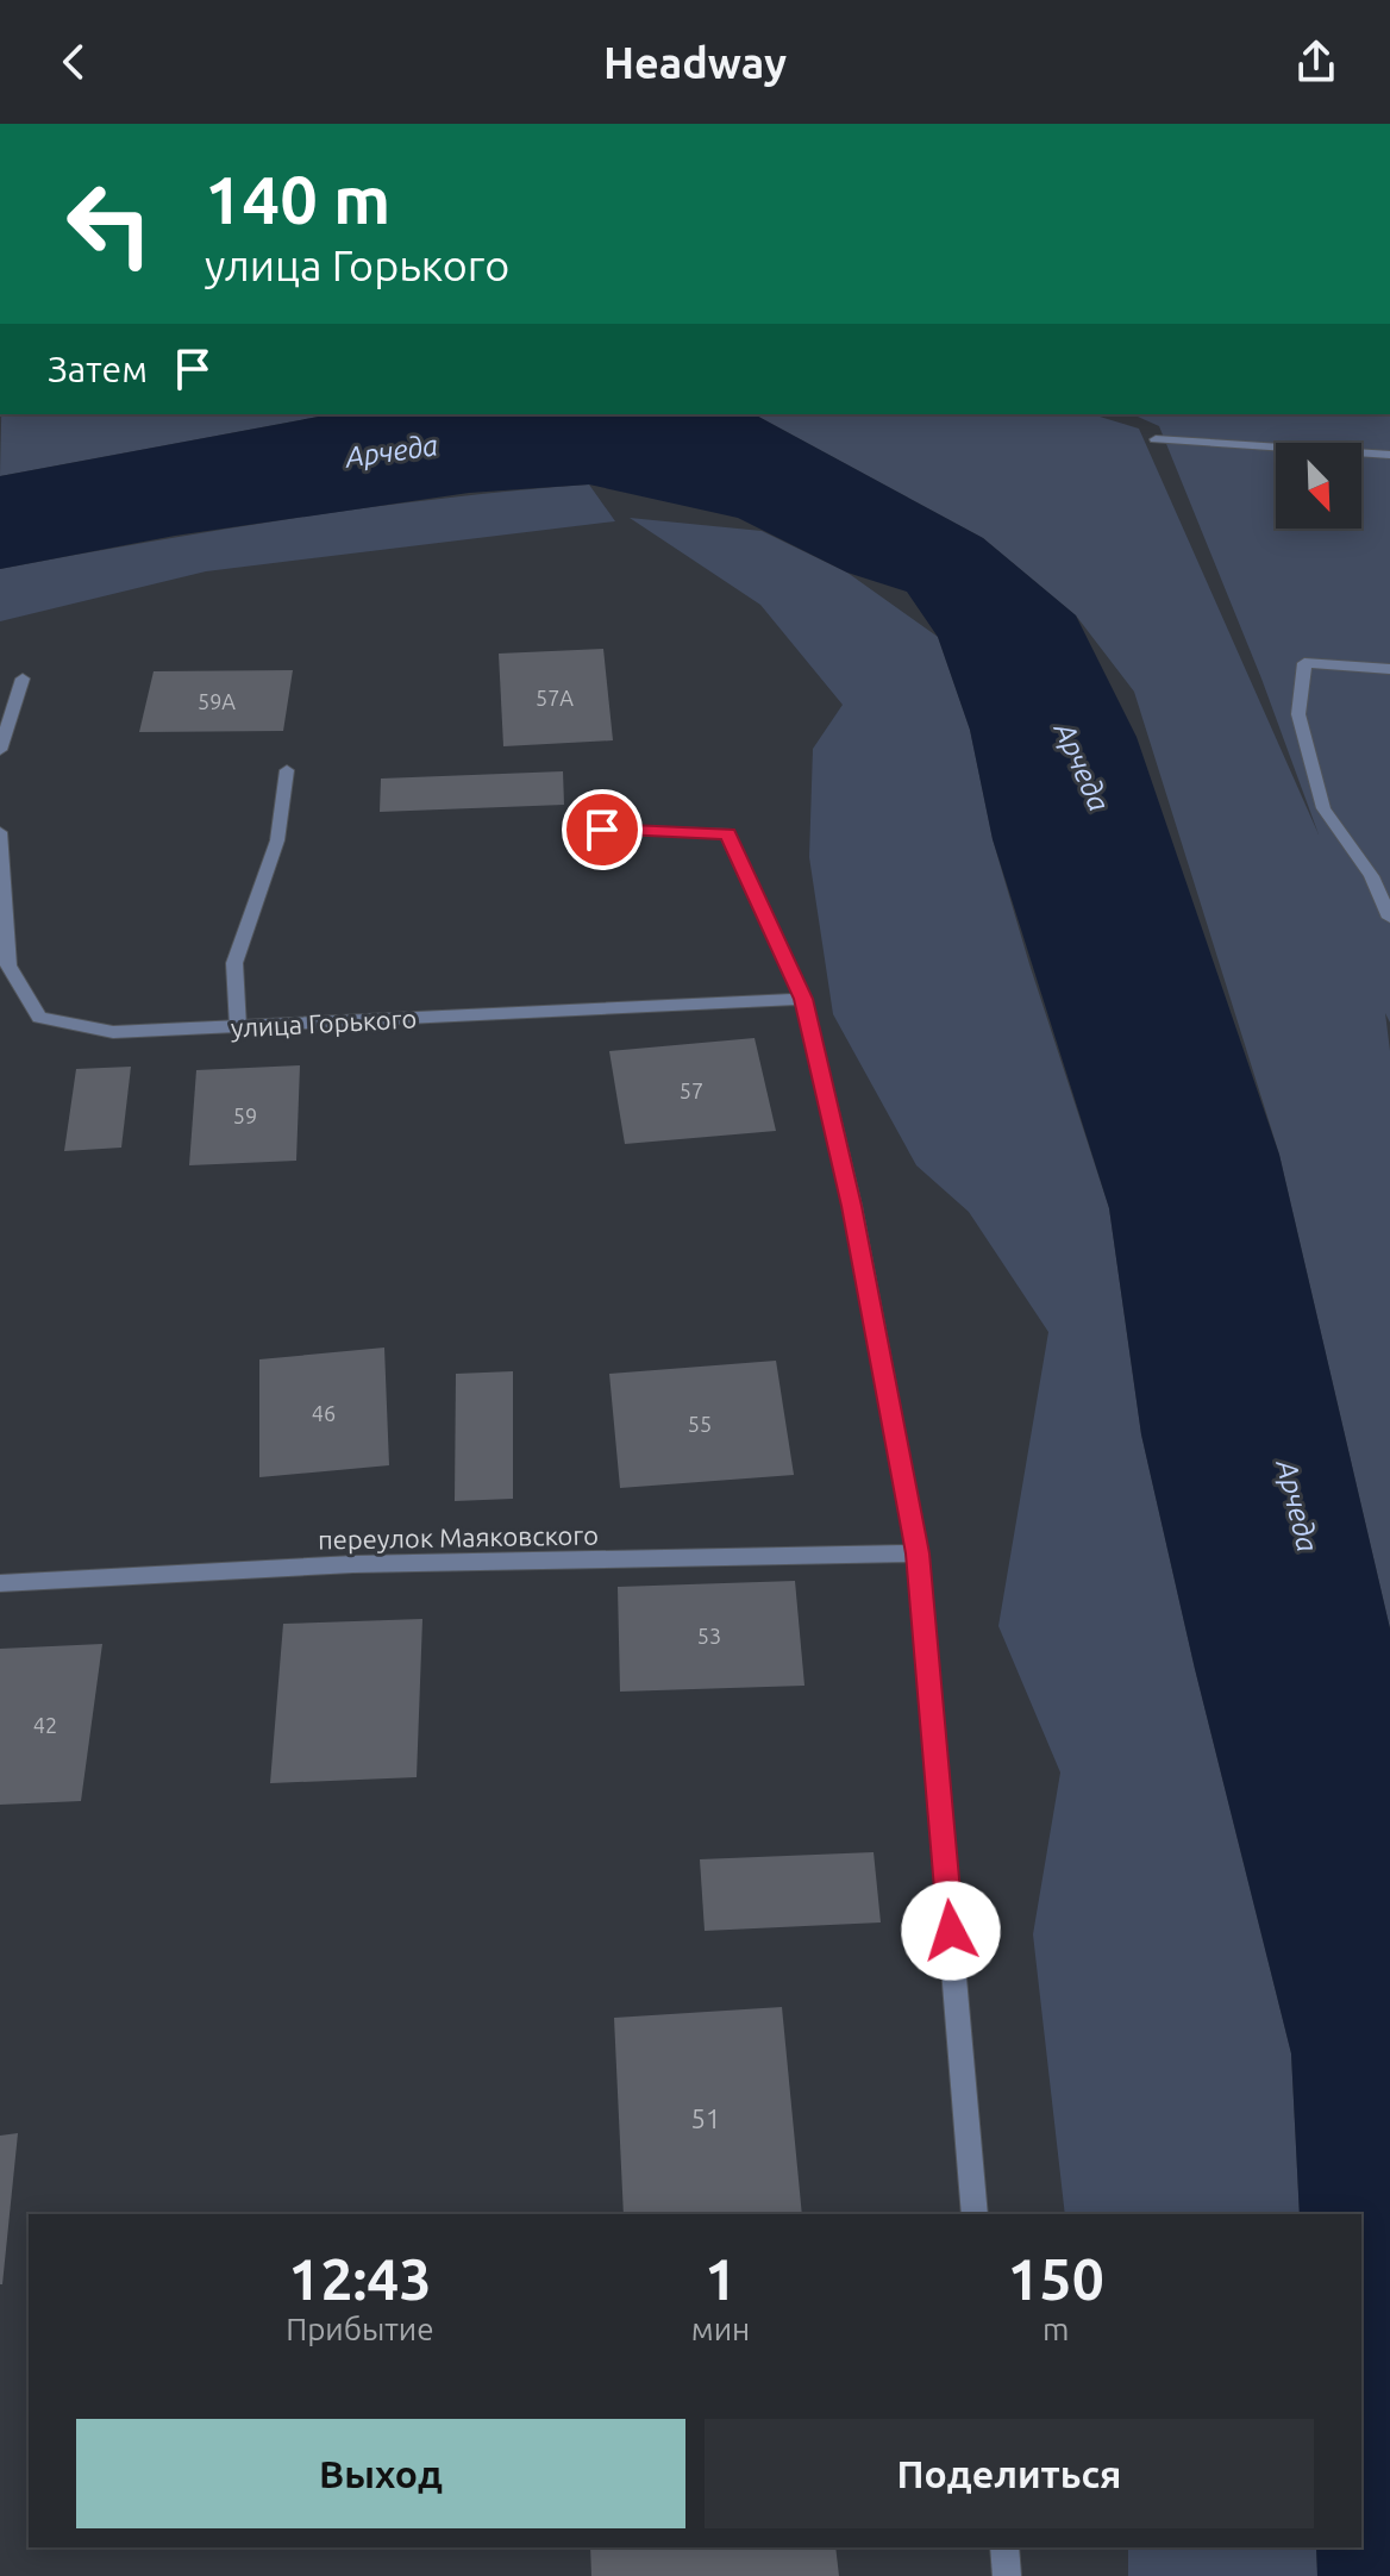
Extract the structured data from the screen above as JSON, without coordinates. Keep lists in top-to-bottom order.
{
  "streets": {
    "street": ["улица Горького", "переулок Маяковского"]
  },
  "water": ["Арчеда"],
  "house_numbers": [
    "57А",
    "59А",
    "57",
    "59",
    "46",
    "55",
    "53",
    "42",
    "51"
  ],
  "north": "bottom right",
  "page": {
    "header": "Headway",
    "turn": ["140 m", "улица Горького"],
    "then": "Затем",
    "eta": [
      "12:43",
      "Прибытие",
      "1",
      "мин",
      "150",
      "m"
    ],
    "buttons": ["Выход", "Поделиться"]
  }
}
